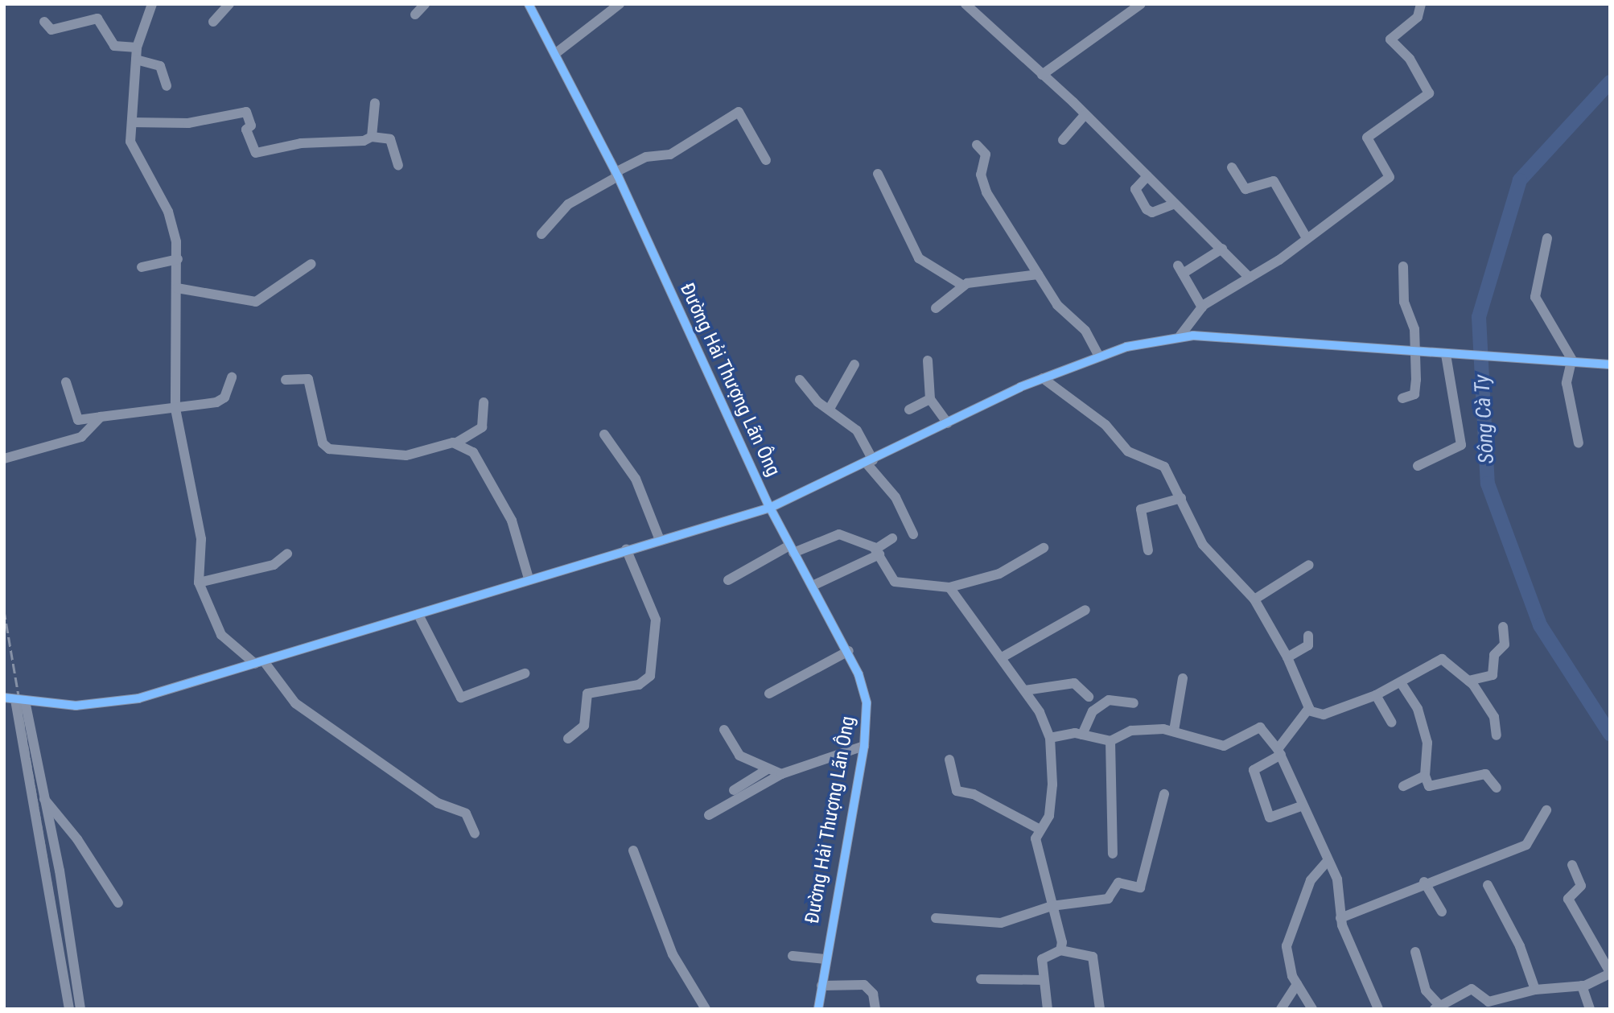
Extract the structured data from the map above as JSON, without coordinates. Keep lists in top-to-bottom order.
{
  "streets": {
    "street": ["Đường Hải Thượng Lãn Ông"]
  },
  "water": ["Sông Cà Ty"]
}
